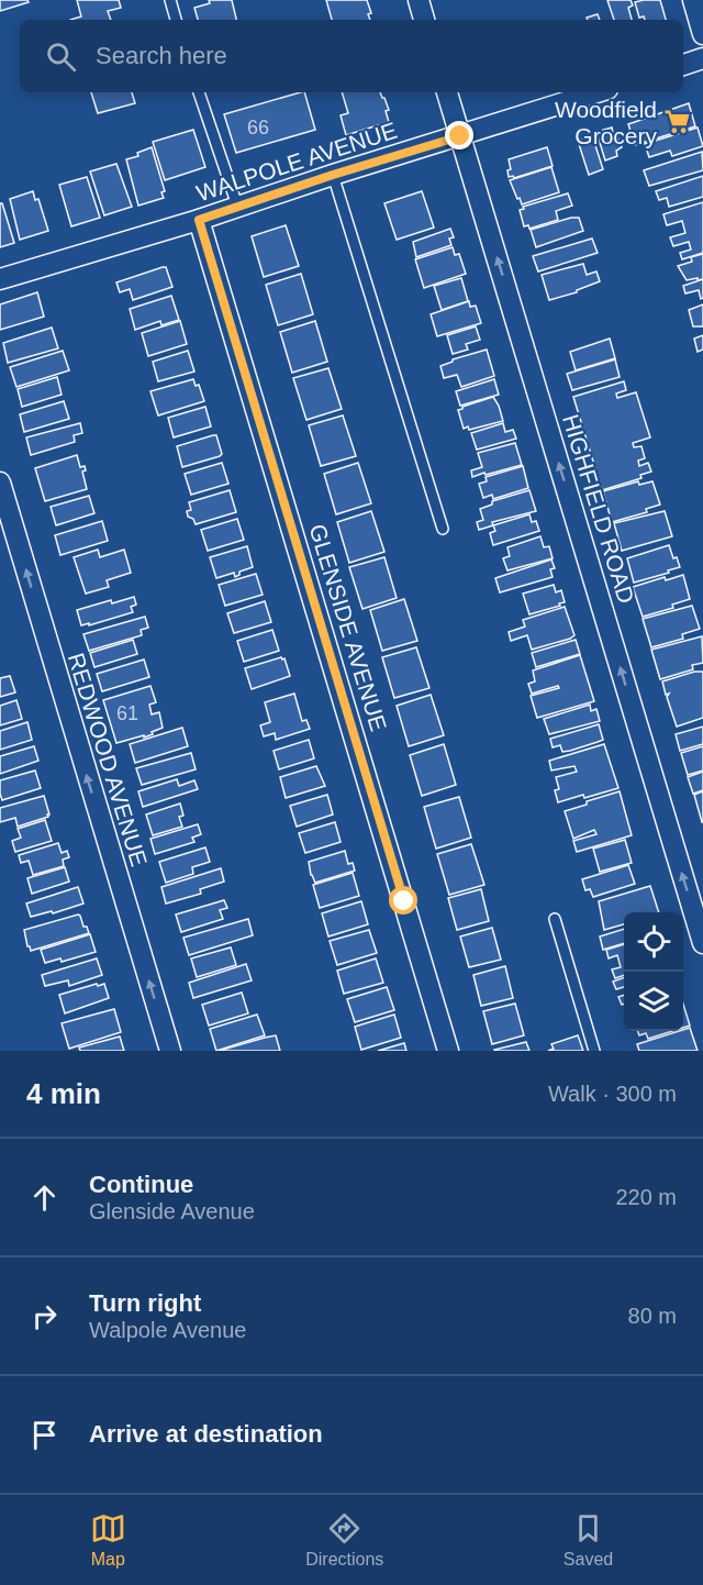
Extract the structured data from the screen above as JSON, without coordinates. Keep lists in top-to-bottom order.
{
  "streets": {
    "street": [
      "WALPOLE AVENUE",
      "HIGHFIELD ROAD",
      "GLENSIDE AVENUE",
      "REDWOOD AVENUE"
    ]
  },
  "crossings": [
    ["WALPOLE AVENUE", "HIGHFIELD ROAD"],
    ["WALPOLE AVENUE", "GLENSIDE AVENUE"]
  ],
  "one_way": ["HIGHFIELD ROAD", "REDWOOD AVENUE"],
  "places": {
    "supermarket": ["Woodfield Grocery"]
  },
  "house_numbers": ["66", "61"],
  "page": {
    "search": "Search here",
    "heading": ["4 min", "Walk · 300 m"],
    "list": [
      ["Continue", "Glenside Avenue", "220 m"],
      ["Turn right", "Walpole Avenue", "80 m"],
      "Arrive at destination"
    ],
    "nav": ["Map", "Directions", "Saved"]
  }
}
